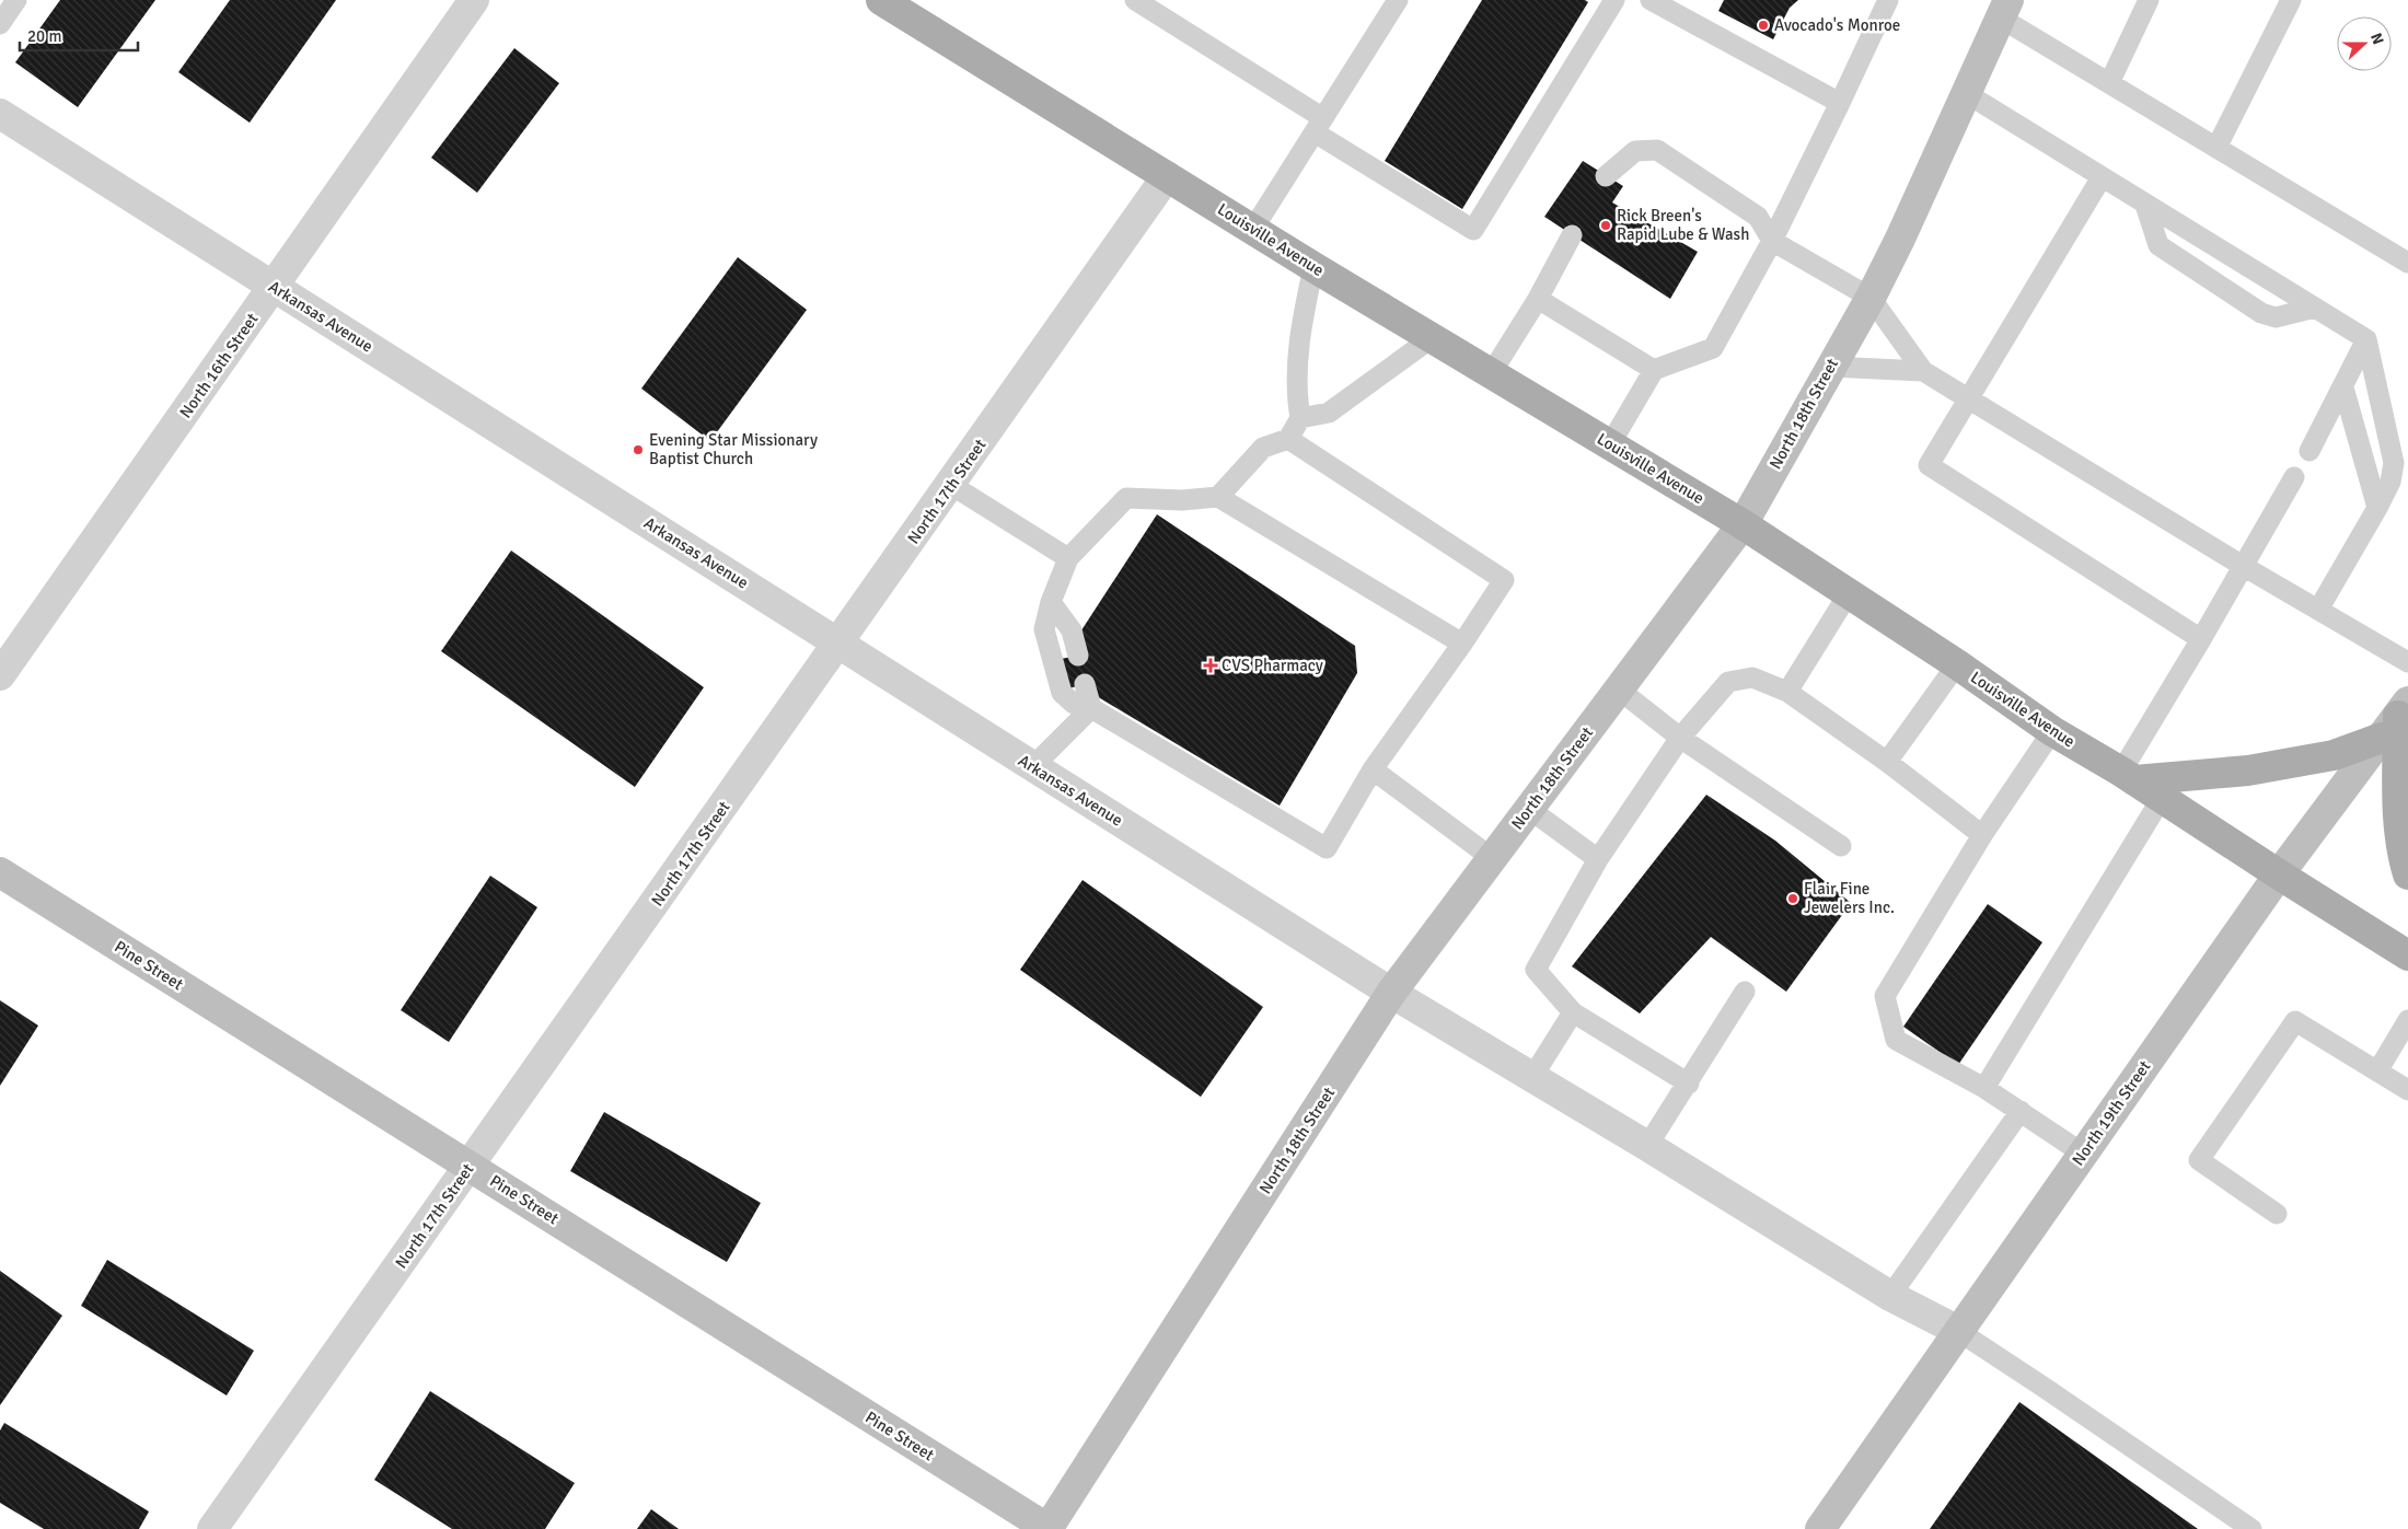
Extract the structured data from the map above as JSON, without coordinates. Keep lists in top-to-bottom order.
{
  "streets": {
    "main road": ["Louisville Avenue"],
    "street": [
      "Arkansas Avenue",
      "North 16th Street",
      "North 18th Street",
      "North 17th Street",
      "Pine Street",
      "North 19th Street"
    ]
  },
  "crossings": [
    ["Louisville Avenue", "North 18th Street"],
    ["Louisville Avenue", "North 17th Street"],
    ["Louisville Avenue", "North 19th Street"],
    ["Arkansas Avenue", "North 16th Street"],
    ["Arkansas Avenue", "North 18th Street"],
    ["Arkansas Avenue", "North 17th Street"],
    ["Arkansas Avenue", "North 19th Street"],
    ["North 18th Street", "Pine Street"],
    ["North 17th Street", "Pine Street"]
  ],
  "places": {
    "other": [
      "Avocado's Monroe",
      "Rick Breen's Rapid Lube & Wash",
      "Evening Star Missionary Baptist Church",
      "Flair Fine Jewelers Inc."
    ],
    "health": ["CVS Pharmacy"]
  },
  "scale_bar": "20 m",
  "north": "right"
}
